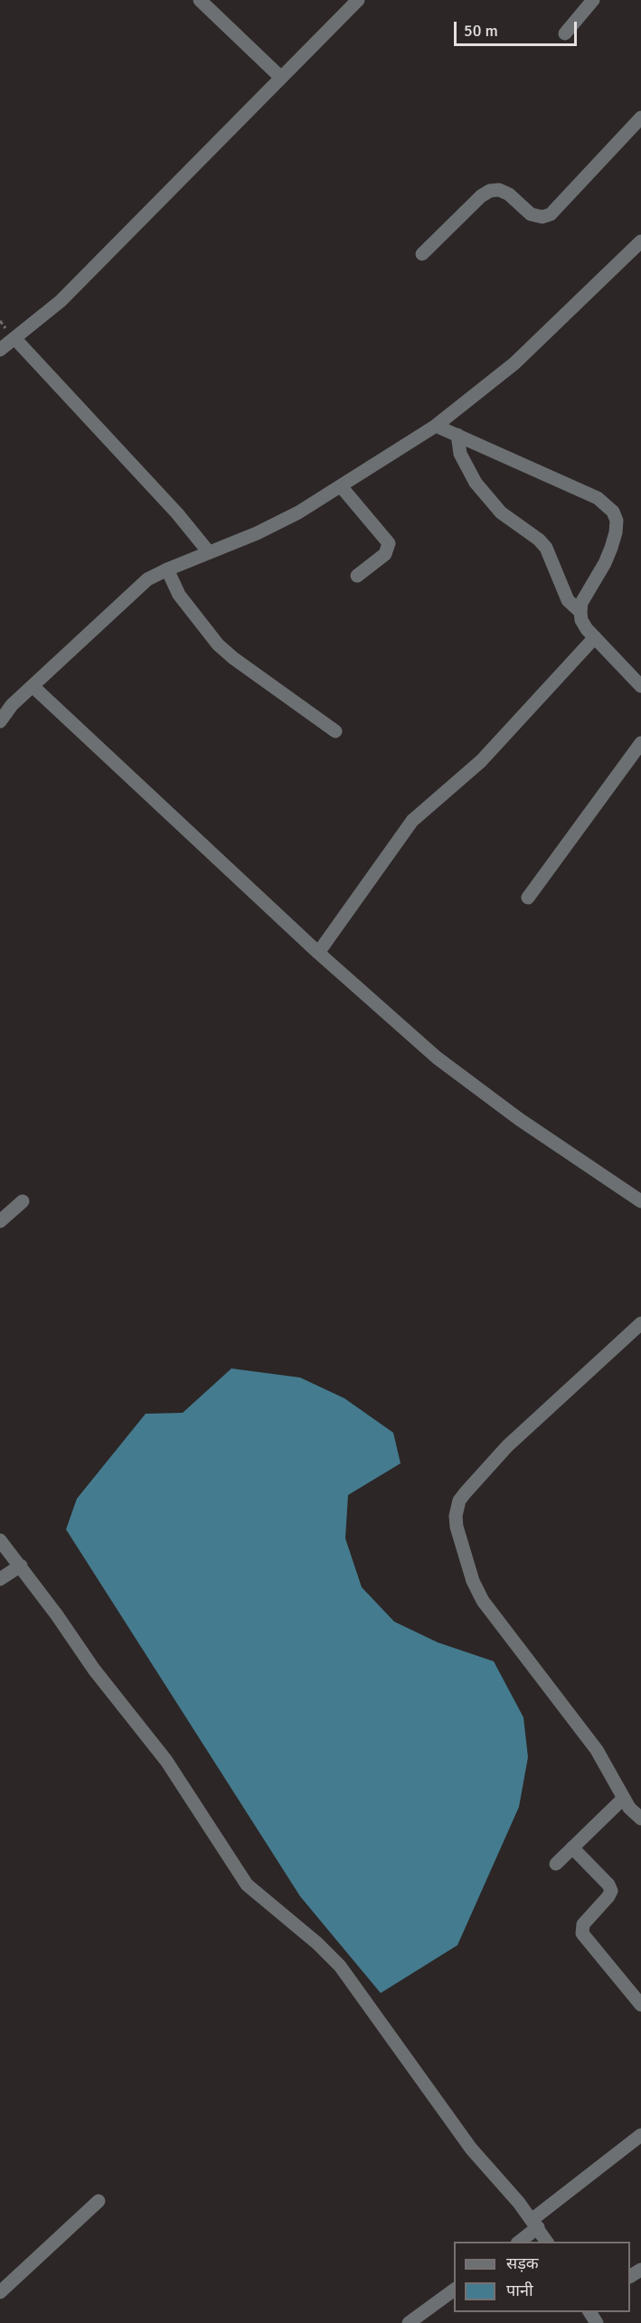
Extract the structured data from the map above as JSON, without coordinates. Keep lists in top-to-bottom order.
{
  "legend": ["सड़क", "पानी"],
  "scale_bar": "50 m"
}
